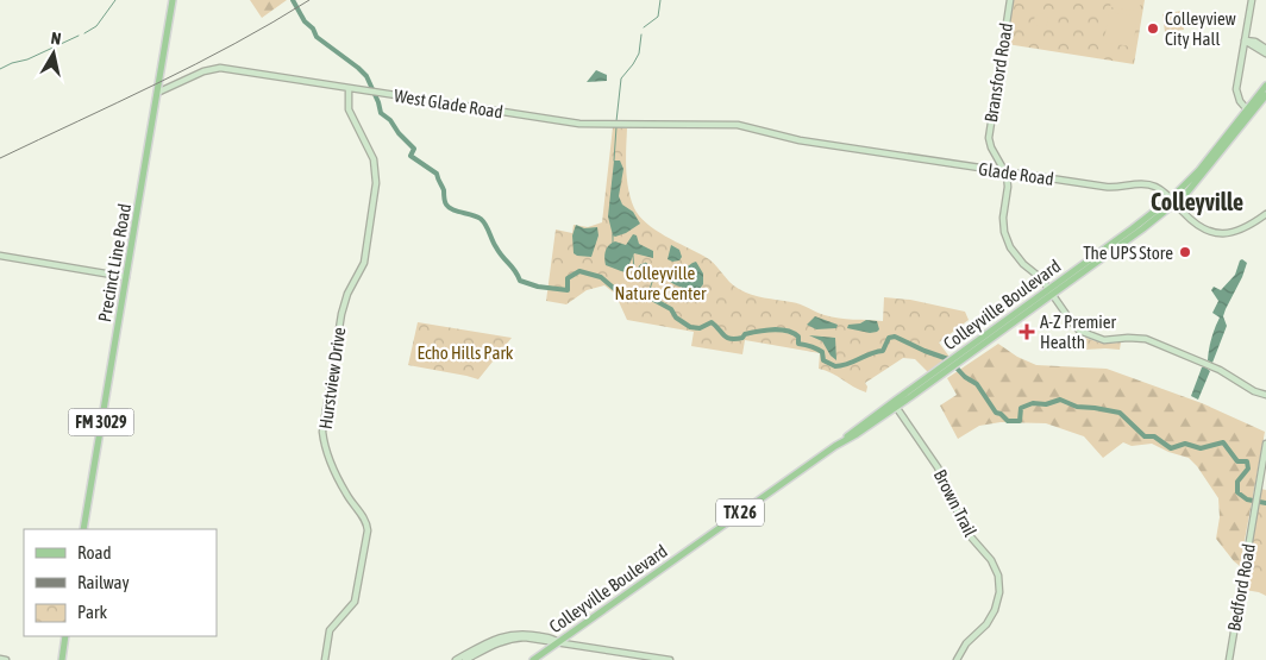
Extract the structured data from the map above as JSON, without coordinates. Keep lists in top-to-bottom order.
{
  "streets": {
    "main road": [
      "Precinct Line Road",
      "Colleyville Boulevard",
      "FM 3029",
      "TX 26"
    ],
    "street": [
      "Bransford Road",
      "West Glade Road",
      "Glade Road",
      "Hurstview Drive",
      "Brown Trail",
      "Bedford Road"
    ]
  },
  "crossings": [
    ["Bransford Road", "Glade Road"],
    ["Bransford Road", "Colleyville Boulevard"],
    ["West Glade Road", "Glade Road"],
    ["West Glade Road", "Precinct Line Road"],
    ["West Glade Road", "Hurstview Drive"],
    ["Glade Road", "Colleyville Boulevard"],
    ["Colleyville Boulevard", "Brown Trail"]
  ],
  "districts": ["Colleyville"],
  "parks": ["Colleyville Nature Center", "Echo Hills Park"],
  "places": {
    "other": ["Colleyview City Hall", "The UPS Store"],
    "health": ["A-Z Premier Health"]
  },
  "legend": ["Road", "Railway", "Park"],
  "north": "top"
}
